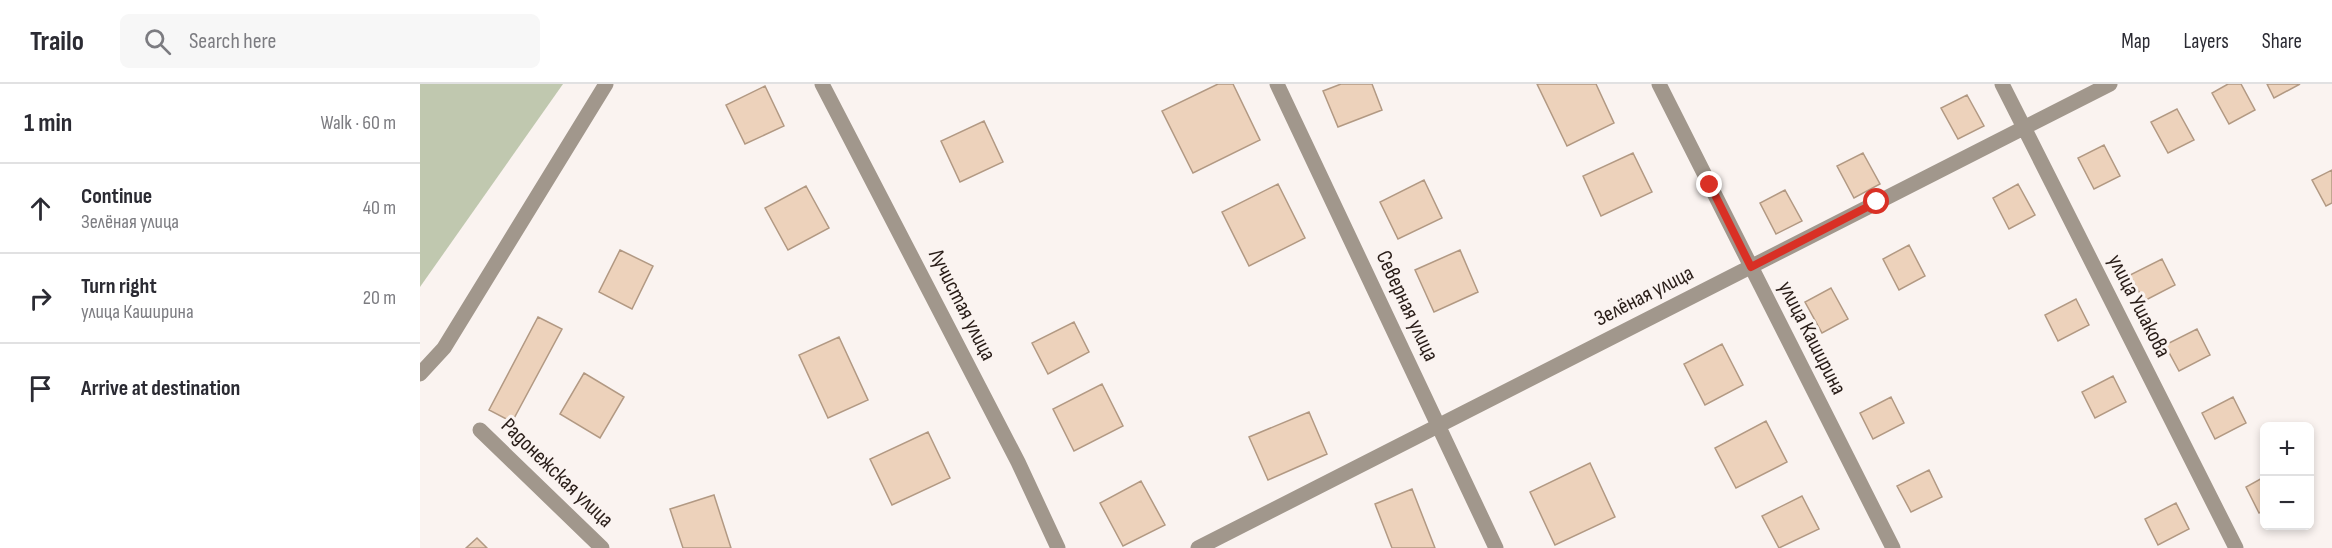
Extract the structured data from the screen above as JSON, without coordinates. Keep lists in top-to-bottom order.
{
  "streets": {
    "street": [
      "Зелёная улица",
      "Лучистая улица",
      "Северная улица",
      "улица Ушакова",
      "улица Каширина",
      "Радонежская улица"
    ]
  },
  "crossings": [
    ["Зелёная улица", "Северная улица"],
    ["Зелёная улица", "улица Ушакова"],
    ["Зелёная улица", "улица Каширина"]
  ],
  "page": {
    "header": "Trailo",
    "search": "Search here",
    "nav": ["Map", "Layers", "Share"],
    "heading": ["1 min", "Walk · 60 m"],
    "list": [
      ["Continue", "Зелёная улица", "40 m"],
      ["Turn right", "улица Каширина", "20 m"],
      "Arrive at destination"
    ],
    "map_buttons": ["+", "−"]
  }
}
